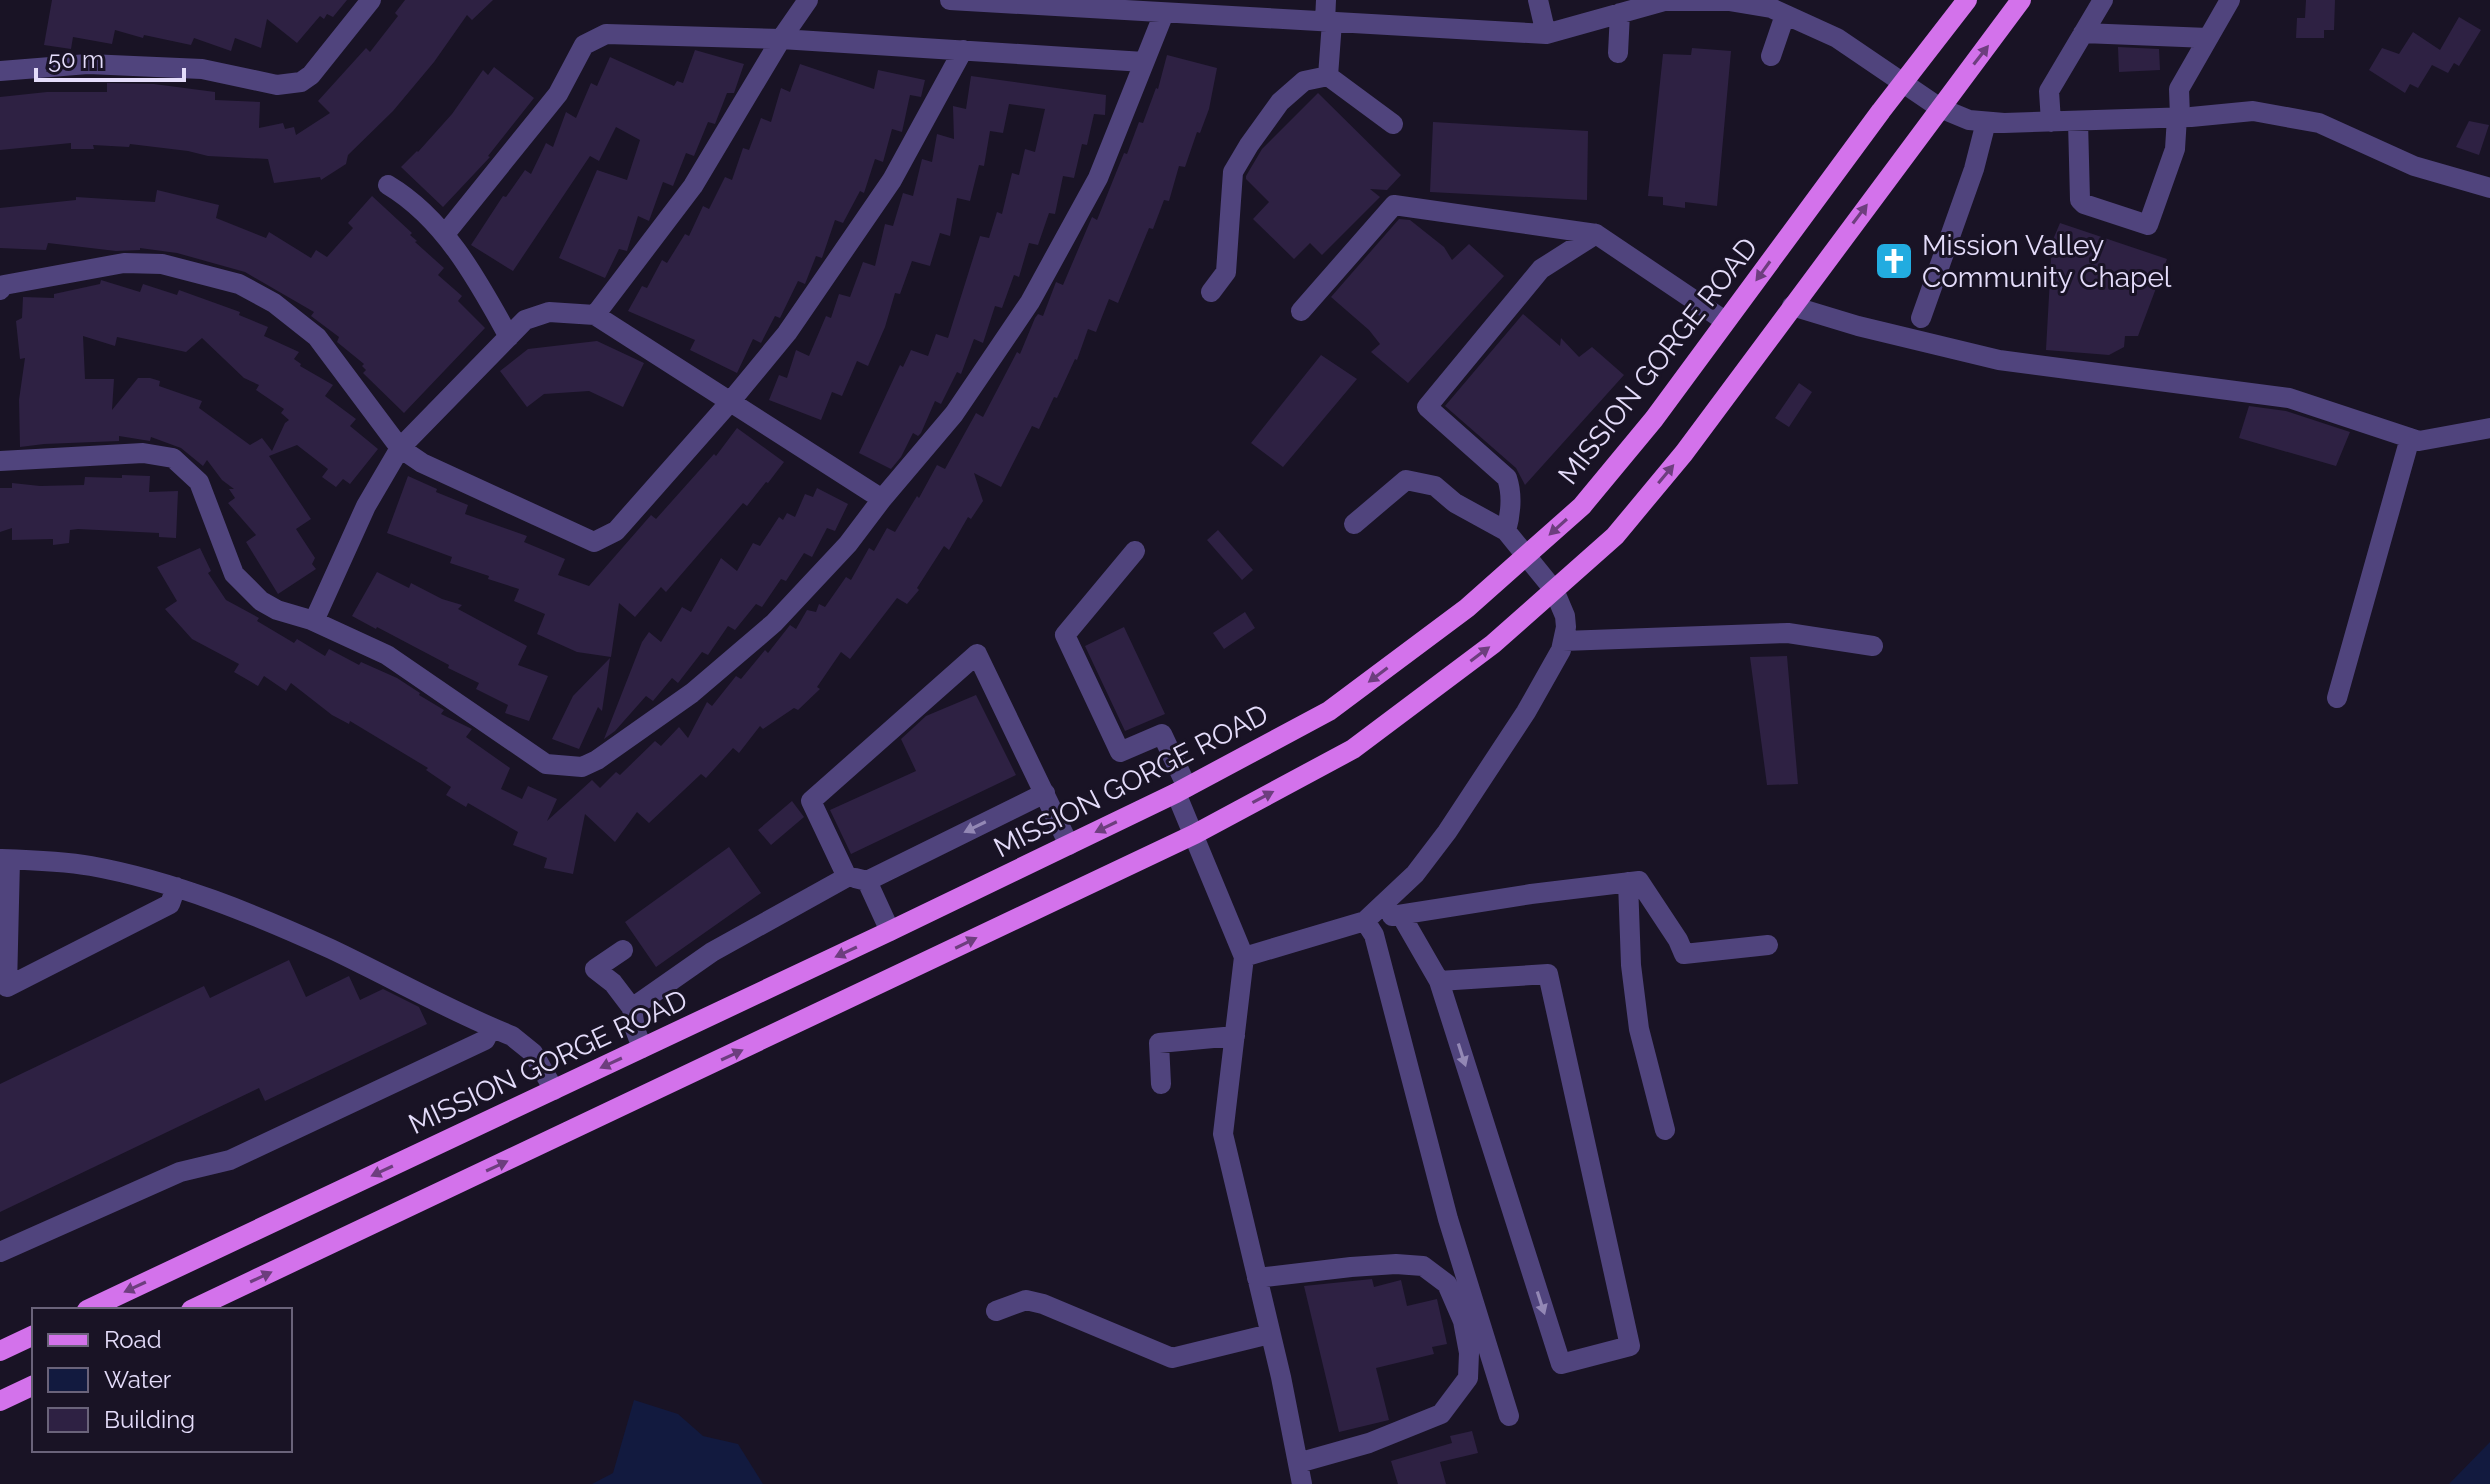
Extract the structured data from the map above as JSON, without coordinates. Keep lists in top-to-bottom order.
{
  "streets": {
    "main road": ["MISSION GORGE ROAD"]
  },
  "places": {
    "church": ["Mission Valley Community Chapel"]
  },
  "legend": ["Road", "Water", "Building"],
  "scale_bar": "50 m"
}
